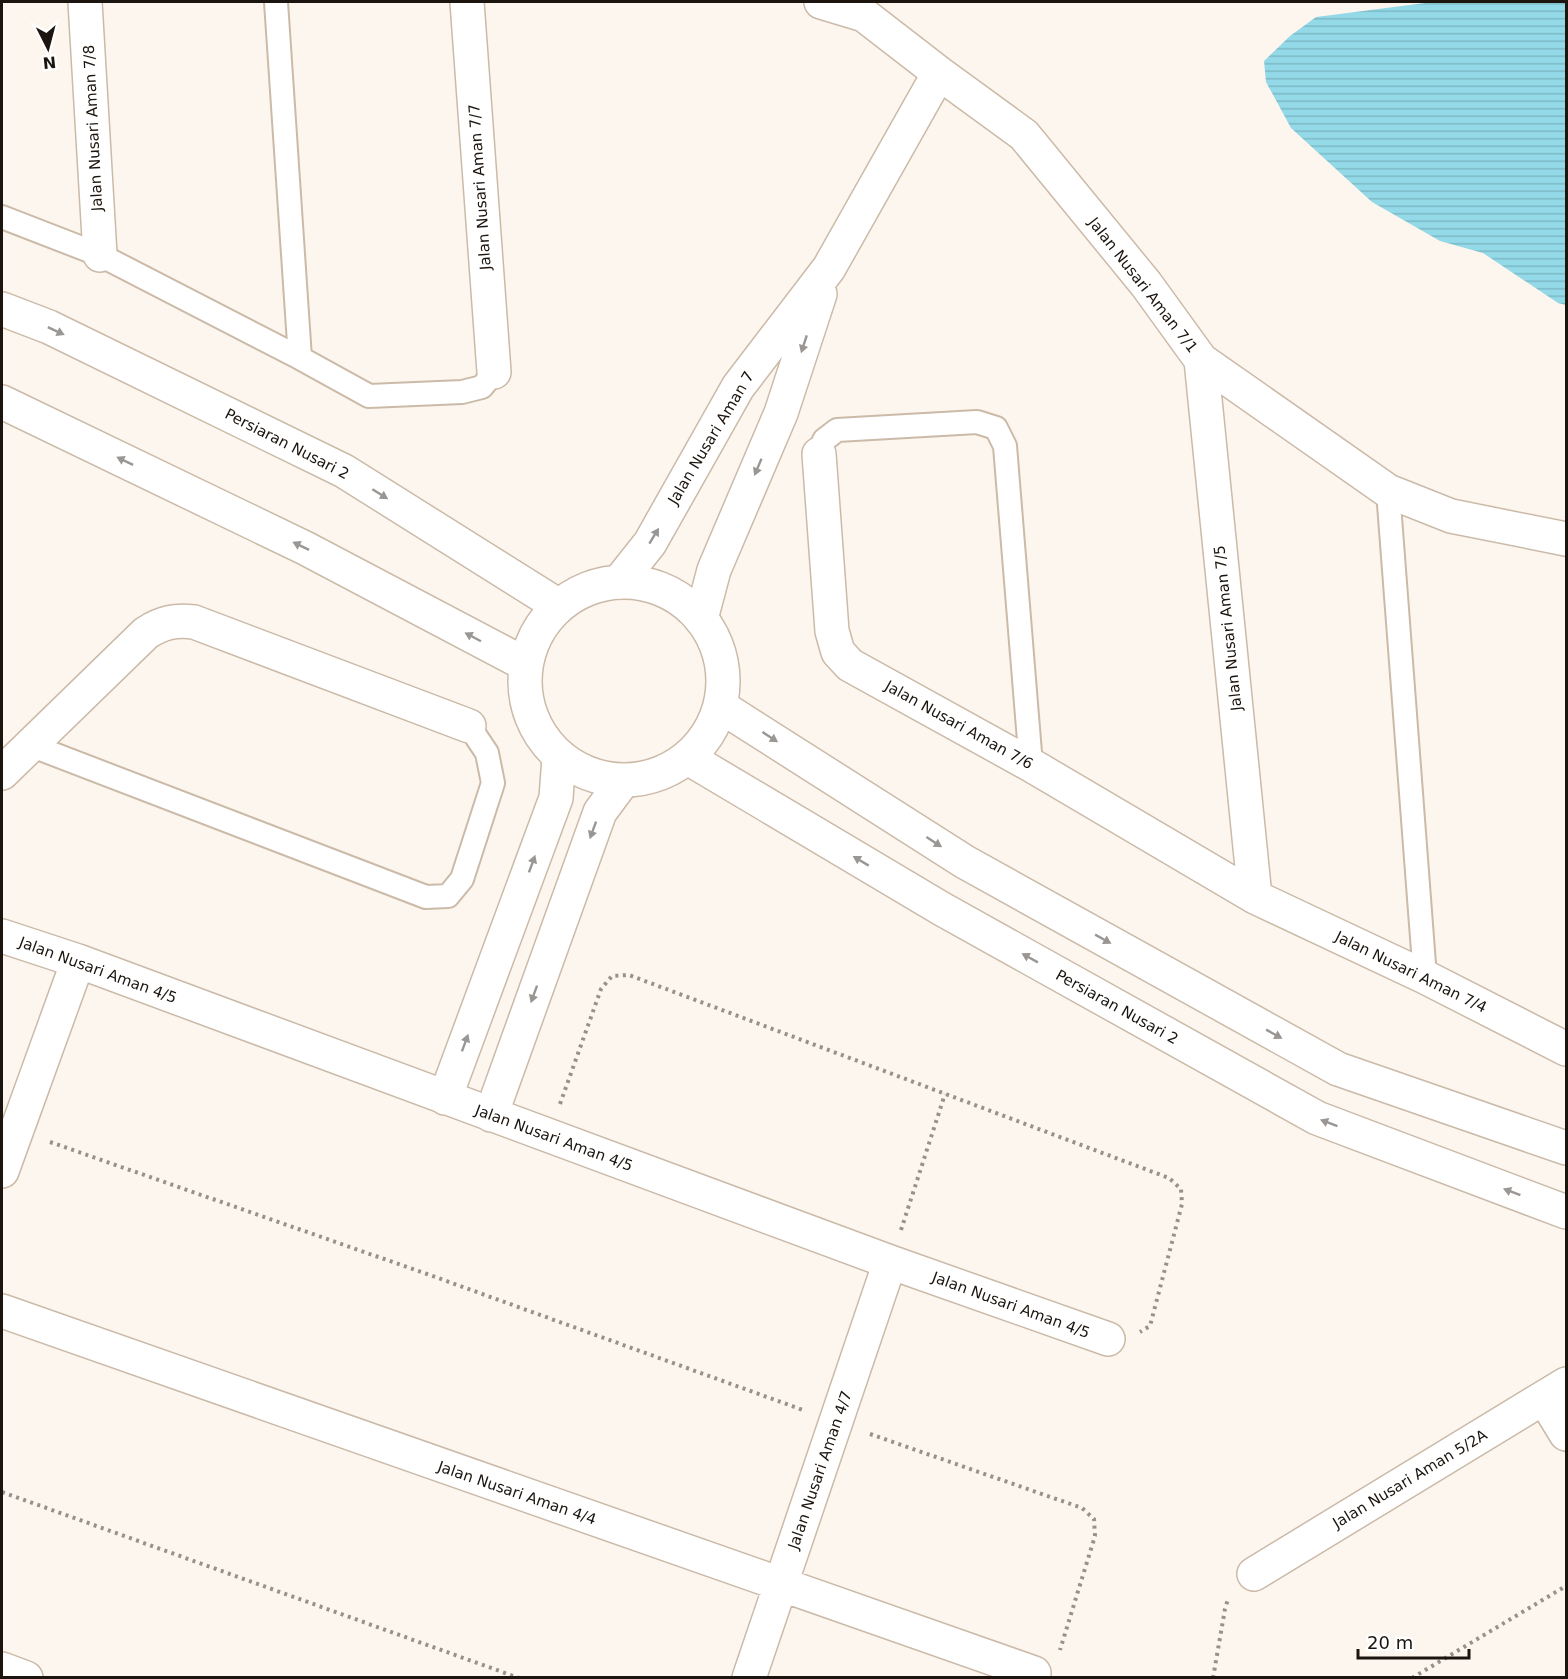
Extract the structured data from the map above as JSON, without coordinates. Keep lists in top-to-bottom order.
{
  "streets": {
    "street": [
      "Jalan Nusari Aman 7/8",
      "Jalan Nusari Aman 7/7",
      "Jalan Nusari Aman 7/1",
      "Jalan Nusari Aman 7",
      "Persiaran Nusari 2",
      "Jalan Nusari Aman 7/5",
      "Jalan Nusari Aman 7/6",
      "Jalan Nusari Aman 4/5",
      "Jalan Nusari Aman 7/4",
      "Jalan Nusari Aman 4/7",
      "Jalan Nusari Aman 5/2A",
      "Jalan Nusari Aman 4/4"
    ]
  },
  "crossings": [
    ["Jalan Nusari Aman 7/1", "Jalan Nusari Aman 7"],
    ["Jalan Nusari Aman 7/1", "Jalan Nusari Aman 7/5"],
    ["Jalan Nusari Aman 7", "Persiaran Nusari 2"],
    ["Jalan Nusari Aman 7/5", "Jalan Nusari Aman 7/6"],
    ["Jalan Nusari Aman 7/5", "Jalan Nusari Aman 7/4"],
    ["Jalan Nusari Aman 7/6", "Jalan Nusari Aman 7/4"],
    ["Jalan Nusari Aman 4/5", "Jalan Nusari Aman 4/7"],
    ["Jalan Nusari Aman 4/7", "Jalan Nusari Aman 4/4"]
  ],
  "scale_bar": "20 m",
  "north": "bottom"
}
